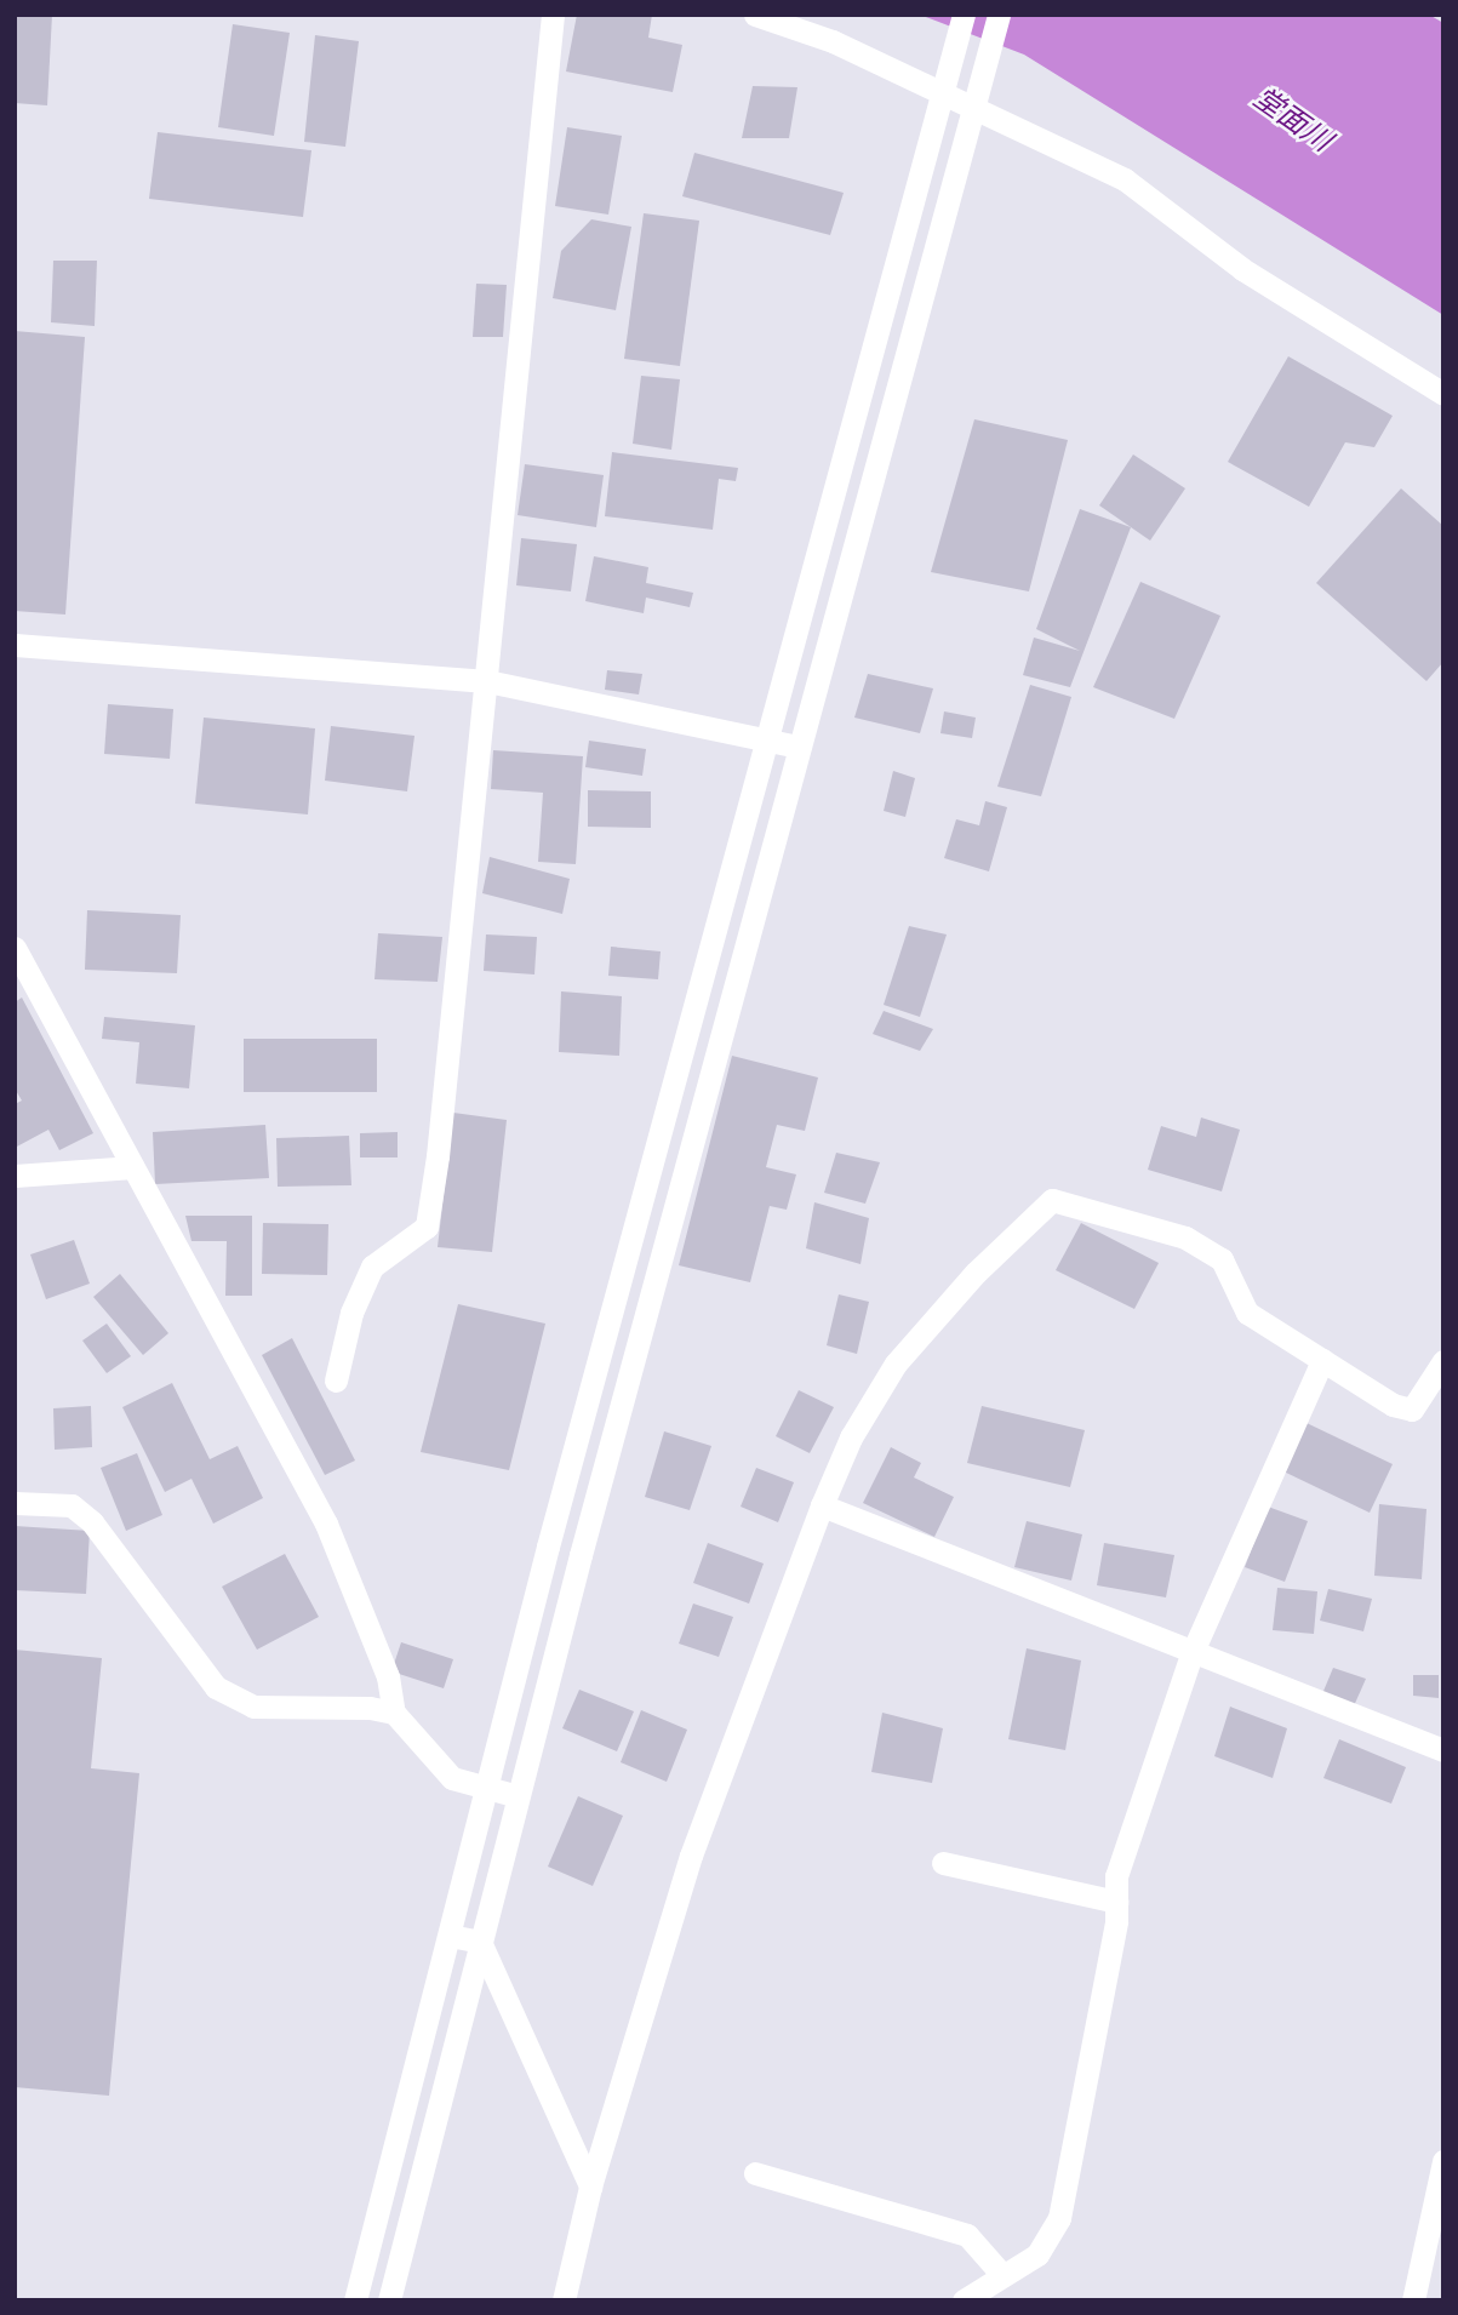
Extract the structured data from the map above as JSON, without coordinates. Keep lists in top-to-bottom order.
{
  "water": ["堂面川"]
}
